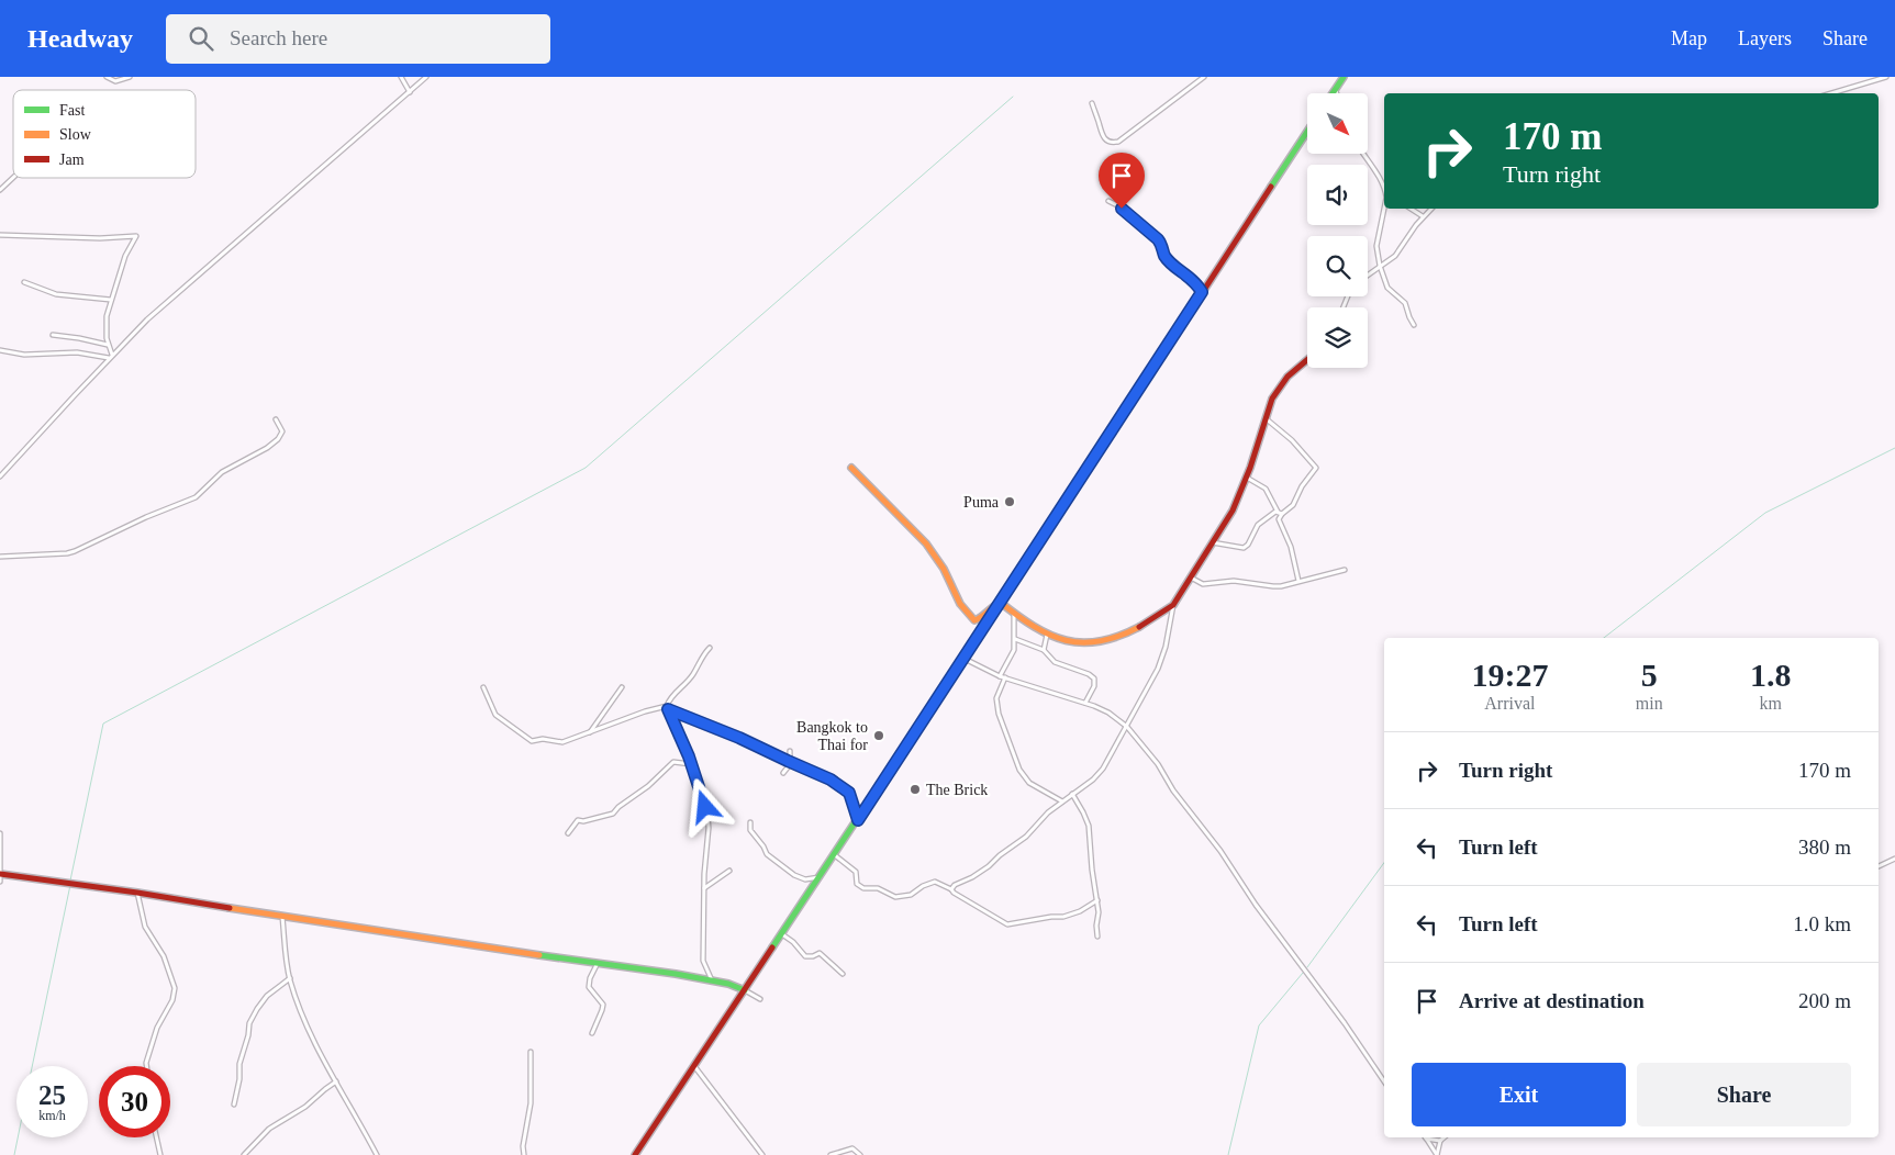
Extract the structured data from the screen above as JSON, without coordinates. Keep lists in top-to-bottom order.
{
  "places": ["Puma", "Bangkok to Thai for", "The Brick"],
  "legend": ["Fast", "Slow", "Jam"],
  "north": "bottom right",
  "page": {
    "header": "Headway",
    "search": "Search here",
    "nav": ["Map", "Layers", "Share"],
    "turn": ["170 m", "Turn right"],
    "eta": [
      "19:27",
      "Arrival",
      "5",
      "min",
      "1.8",
      "km"
    ],
    "list": [
      {
        "name": "Turn right",
        "value": "170 m"
      },
      {
        "name": "Turn left",
        "value": "380 m"
      },
      {
        "name": "Turn left",
        "value": "1.0 km"
      },
      {
        "name": "Arrive at destination",
        "value": "200 m"
      }
    ],
    "buttons": ["Exit", "Share"],
    "speed": "25 km/h",
    "limit": "30"
  }
}
